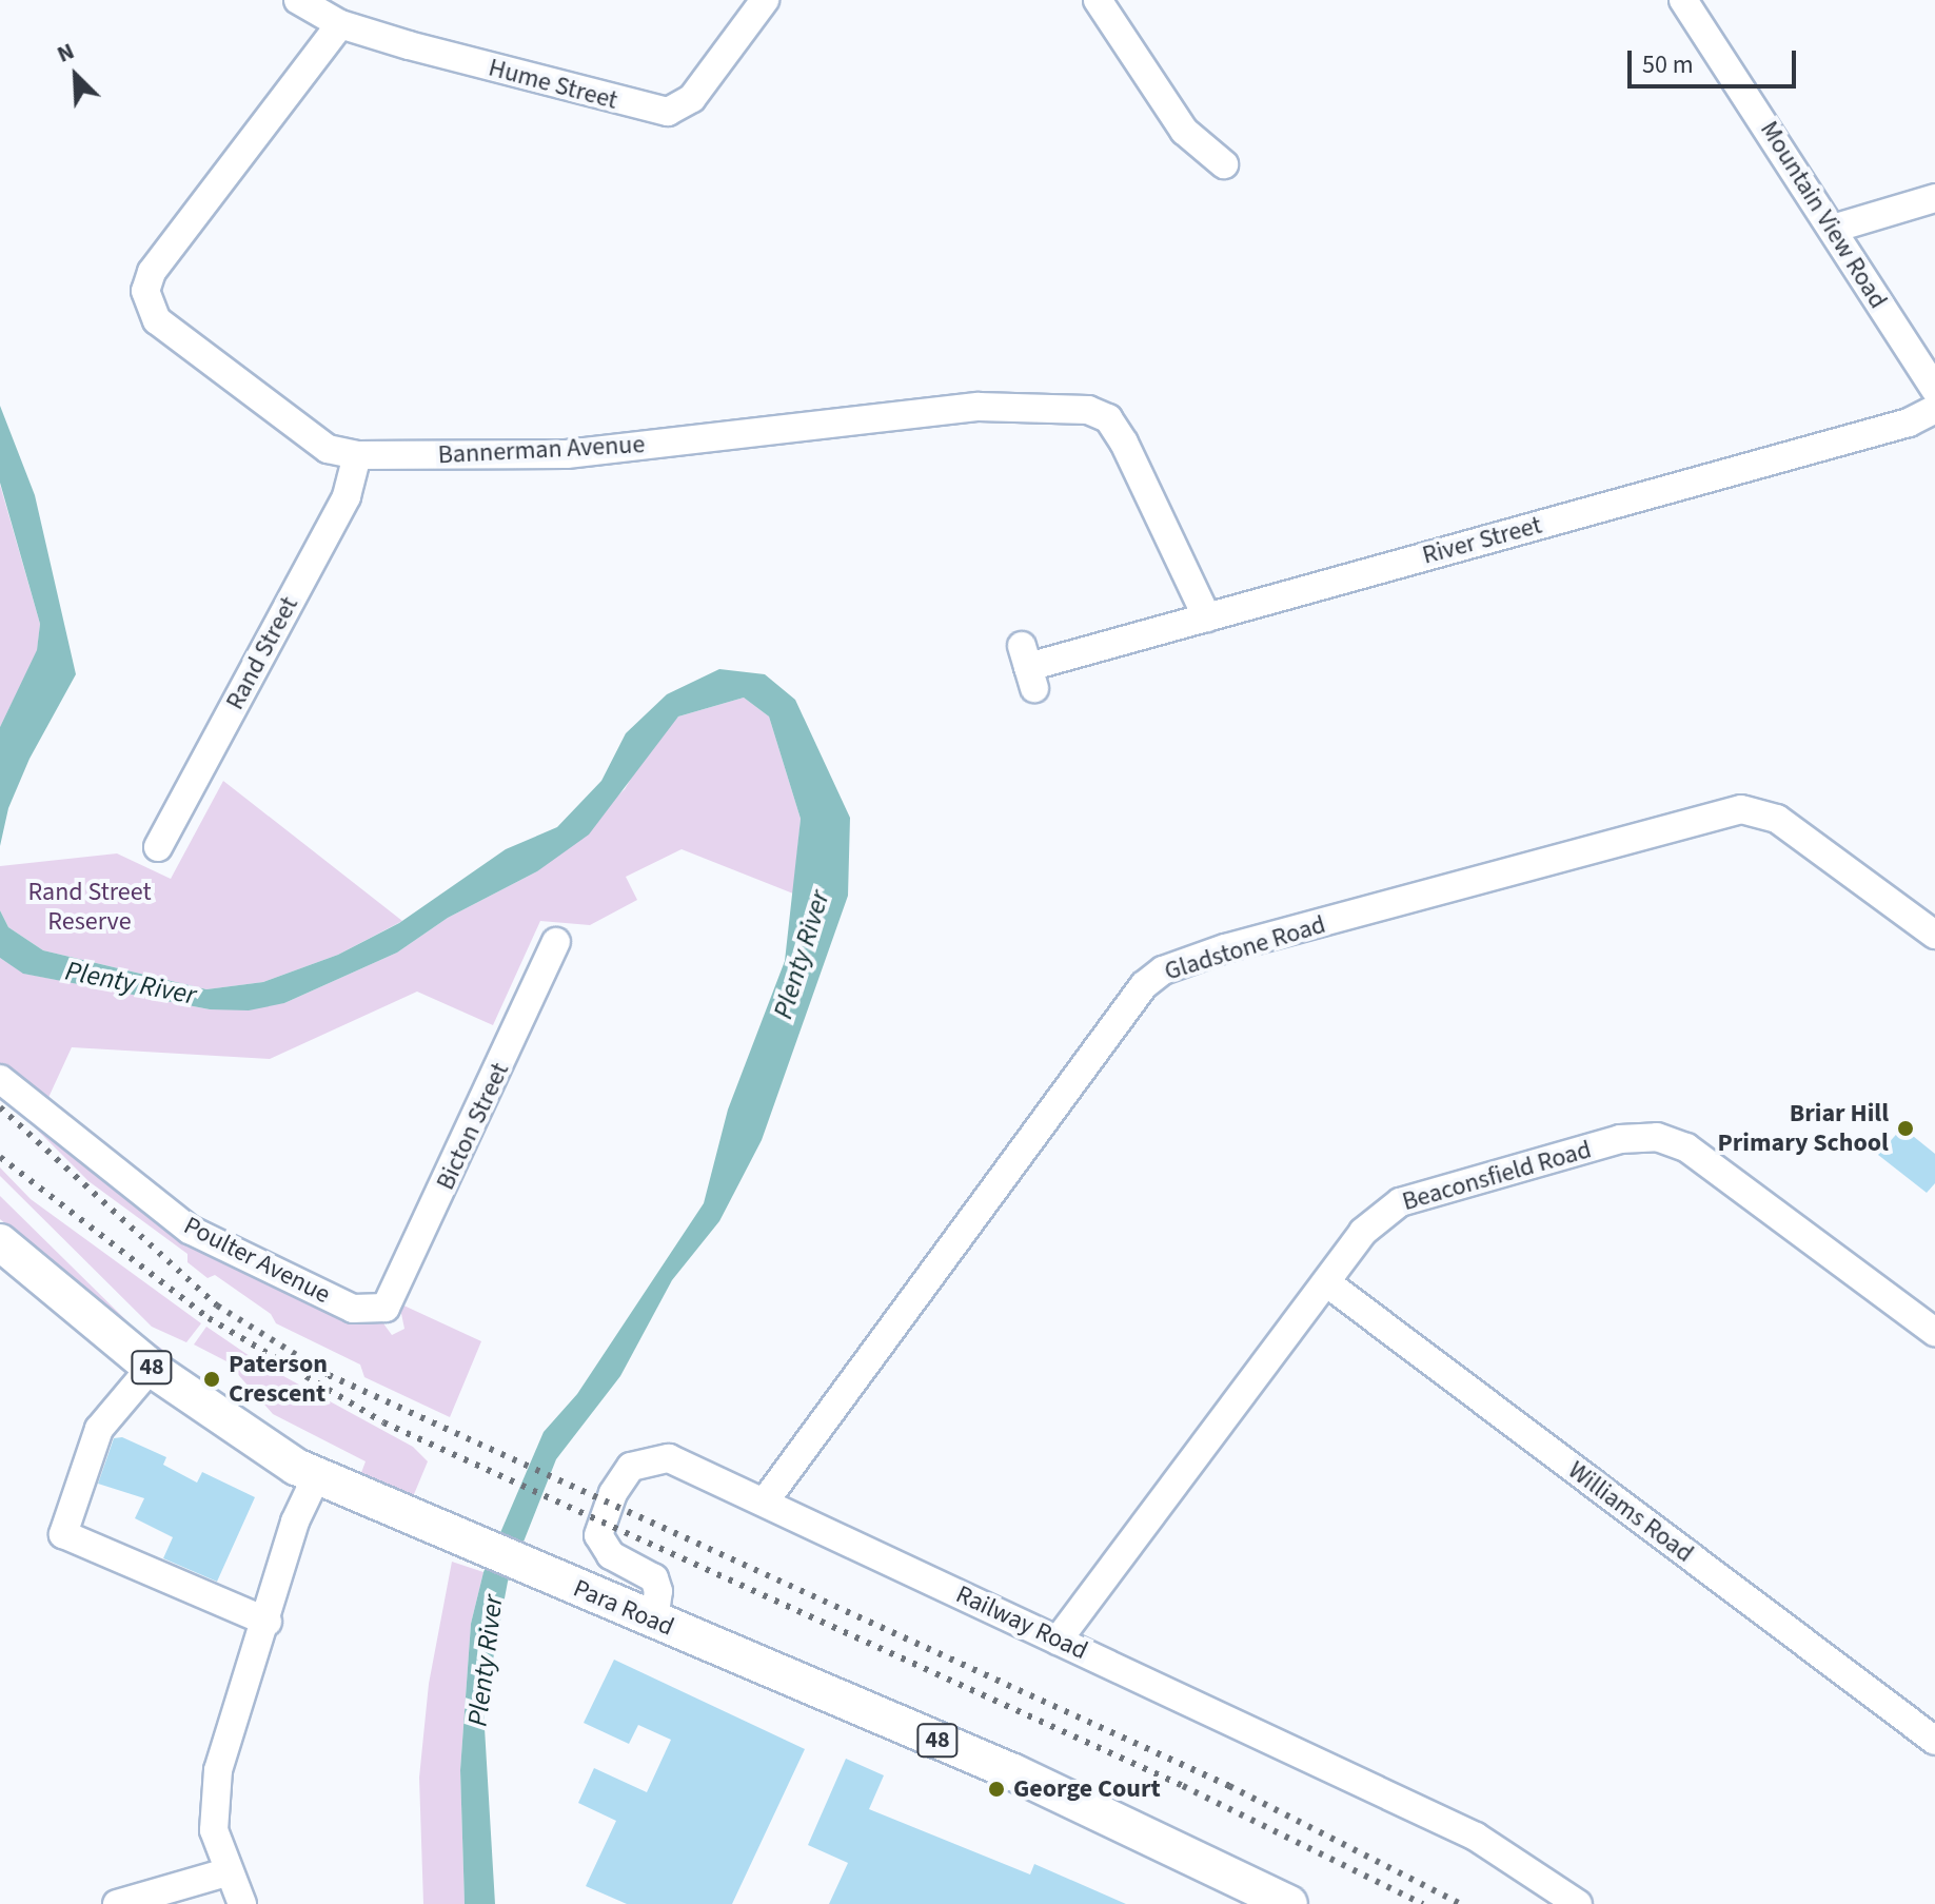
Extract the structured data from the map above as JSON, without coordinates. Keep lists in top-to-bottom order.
{
  "streets": {
    "main road": ["48", "Para Road"],
    "street": [
      "Hume Street",
      "Mountain View Road",
      "Bannerman Avenue",
      "River Street",
      "Rand Street",
      "Gladstone Road",
      "Bicton Street",
      "Beaconsfield Road",
      "Poulter Avenue",
      "Williams Road",
      "Railway Road"
    ]
  },
  "crossings": [
    ["Hume Street", "Bannerman Avenue"],
    ["Bannerman Avenue", "River Street"],
    ["Bannerman Avenue", "Rand Street"],
    ["Gladstone Road", "Railway Road"],
    ["Bicton Street", "Poulter Avenue"],
    ["Beaconsfield Road", "Williams Road"],
    ["Beaconsfield Road", "Railway Road"],
    ["Para Road", "Railway Road"]
  ],
  "water": ["Plenty River"],
  "parks": ["Rand Street Reserve"],
  "places": ["Briar Hill Primary School", "Paterson Crescent", "George Court"],
  "scale_bar": "50 m",
  "north": "top left"
}
